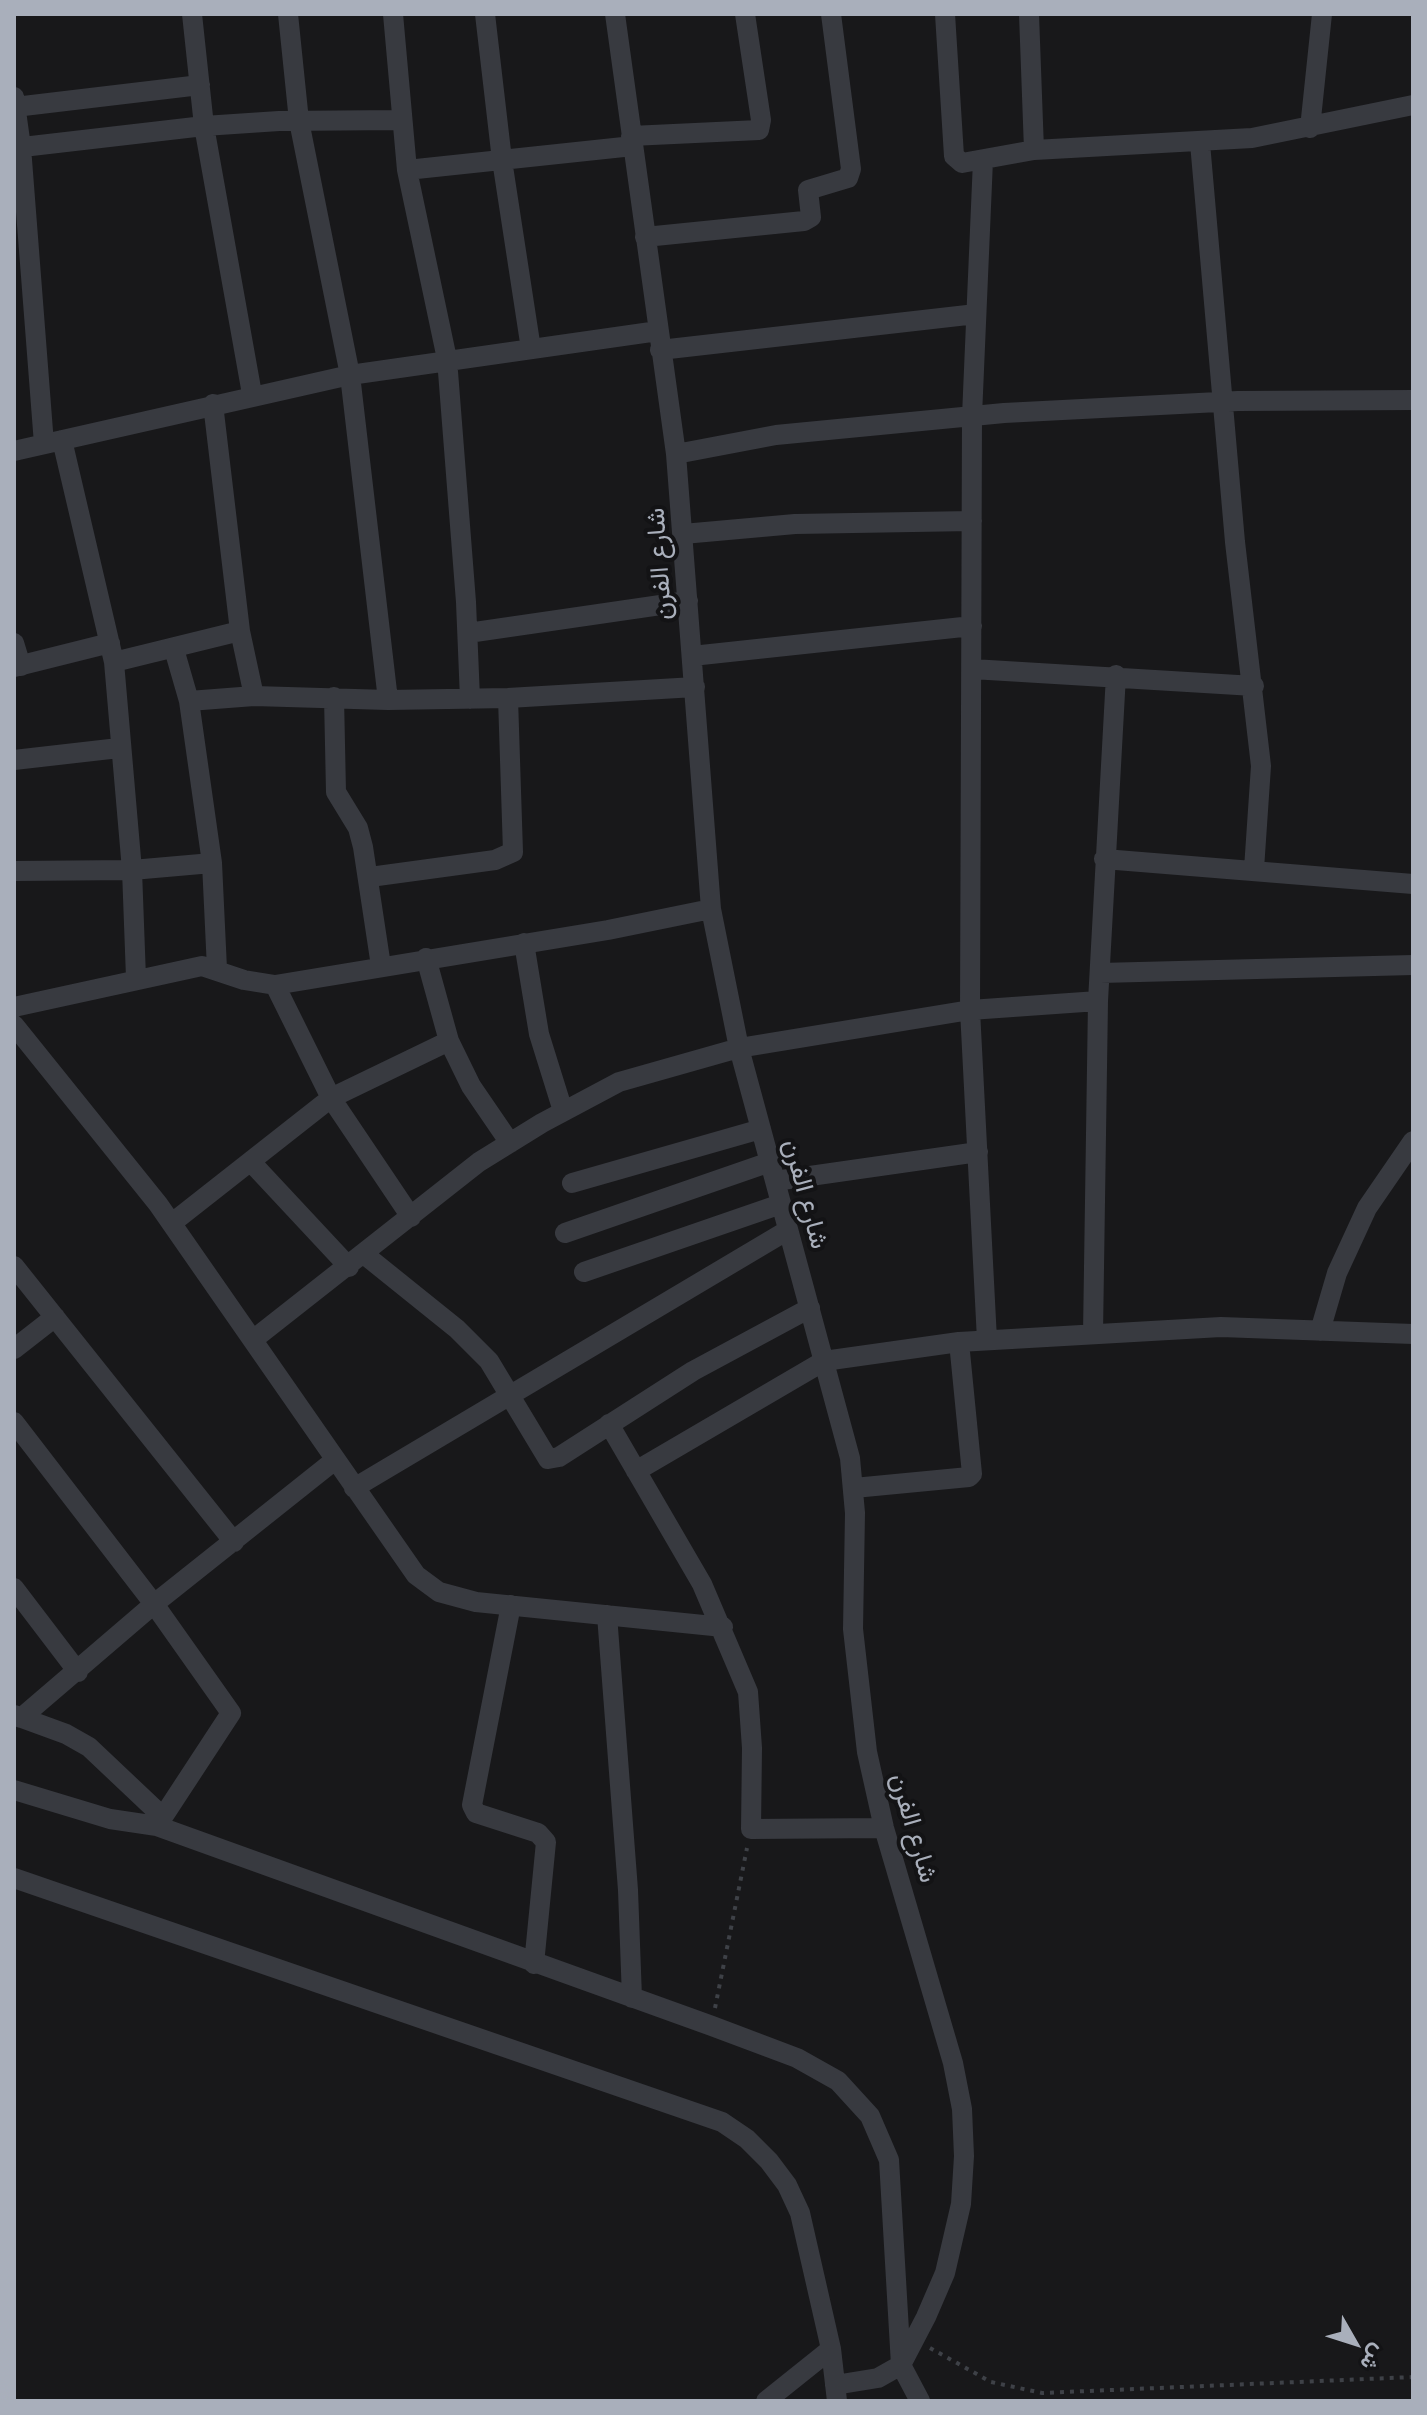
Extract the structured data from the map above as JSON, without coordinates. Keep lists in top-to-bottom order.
{
  "streets": {
    "street": ["شارع الفرن"]
  },
  "north": "bottom right"
}
